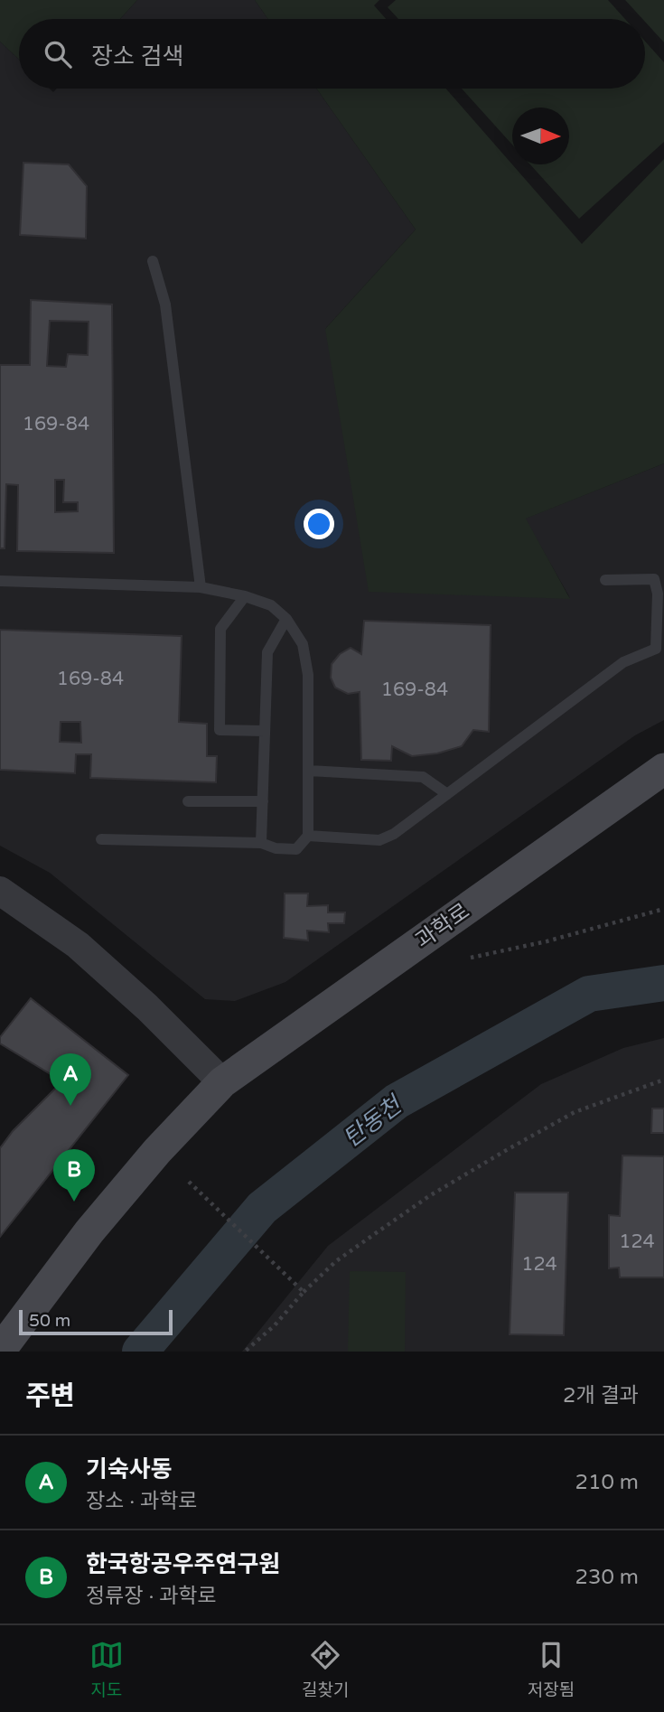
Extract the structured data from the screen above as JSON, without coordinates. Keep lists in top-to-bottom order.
{
  "streets": {
    "main road": ["과학로"]
  },
  "water": ["탄동천"],
  "house_numbers": [
    "169-84",
    "169-84",
    "169-84",
    "124",
    "124"
  ],
  "scale_bar": "50 m",
  "north": "right",
  "page": {
    "search": "장소 검색",
    "pins": ["A", "B"],
    "scale": "50 m",
    "heading": ["주변", "2개 결과"],
    "list": [
      {
        "mark": "A",
        "name": "기숙사동",
        "note": "장소 · 과학로",
        "value": "210 m"
      },
      {
        "mark": "B",
        "name": "한국항공우주연구원",
        "note": "정류장 · 과학로",
        "value": "230 m"
      }
    ],
    "nav": ["지도", "길찾기", "저장됨"]
  }
}
